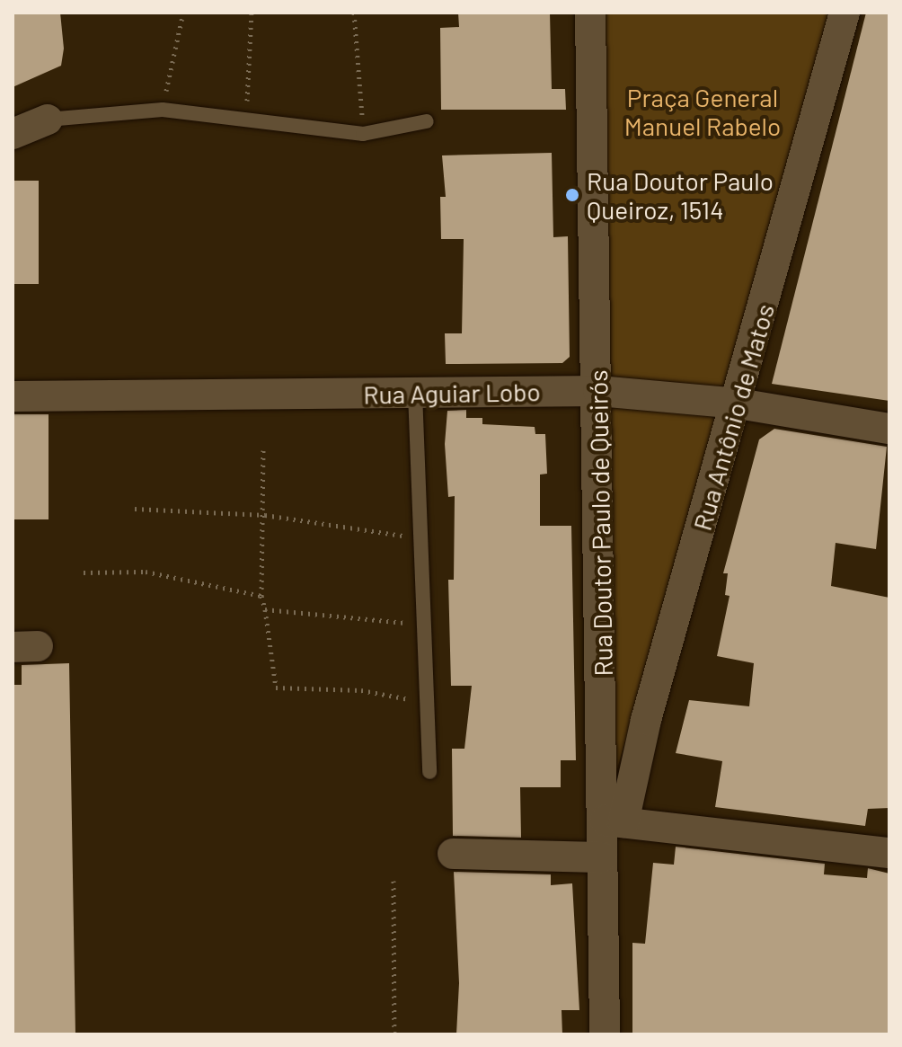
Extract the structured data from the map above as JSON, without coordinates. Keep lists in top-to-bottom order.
{
  "streets": {
    "street": ["Rua Aguiar Lobo", "Rua Antônio de Matos", "Rua Doutor Paulo de Queirós"]
  },
  "crossings": [
    ["Rua Aguiar Lobo", "Rua Antônio de Matos"],
    ["Rua Aguiar Lobo", "Rua Doutor Paulo de Queirós"],
    ["Rua Antônio de Matos", "Rua Doutor Paulo de Queirós"]
  ],
  "parks": ["Praça General Manuel Rabelo"],
  "places": ["Rua Doutor Paulo Queiroz, 1514"]
}
